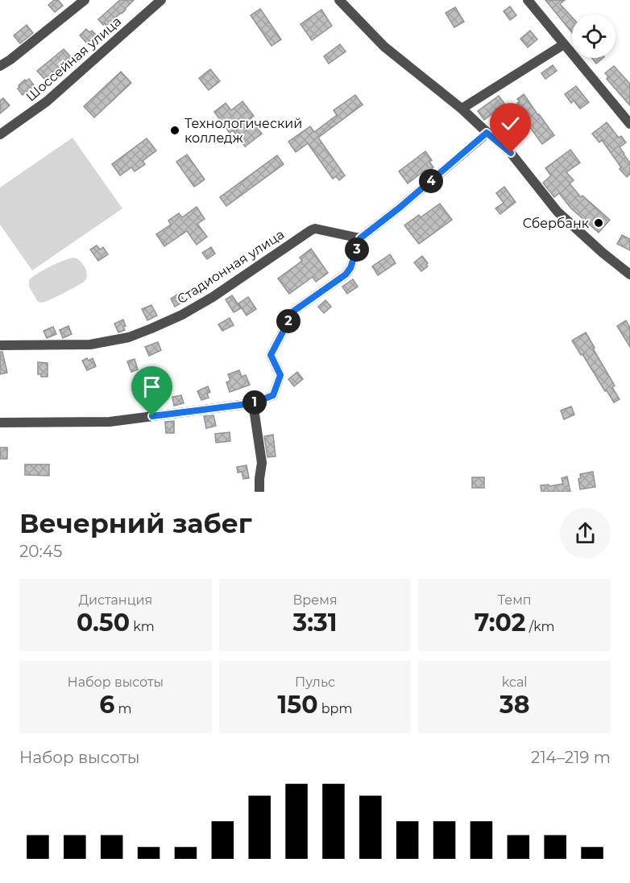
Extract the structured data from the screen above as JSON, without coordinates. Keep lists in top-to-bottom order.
{
  "streets": {
    "street": ["Шоссейная улица", "Стадионная улица"]
  },
  "places": ["Технологический колледж", "Сбербанк"],
  "page": {
    "pins": [
      "4",
      "3",
      "2",
      "1"
    ],
    "heading": ["Вечерний забег", "20:45"],
    "stats": [
      ["Дистанция", "0.50 km"],
      ["Время", "3:31"],
      ["Темп", "7:02 /km"],
      ["Набор высоты", "6 m"],
      ["Пульс", "150 bpm"],
      ["kcal", "38"]
    ],
    "chart": ["Набор высоты", "214–219 m"]
  }
}
